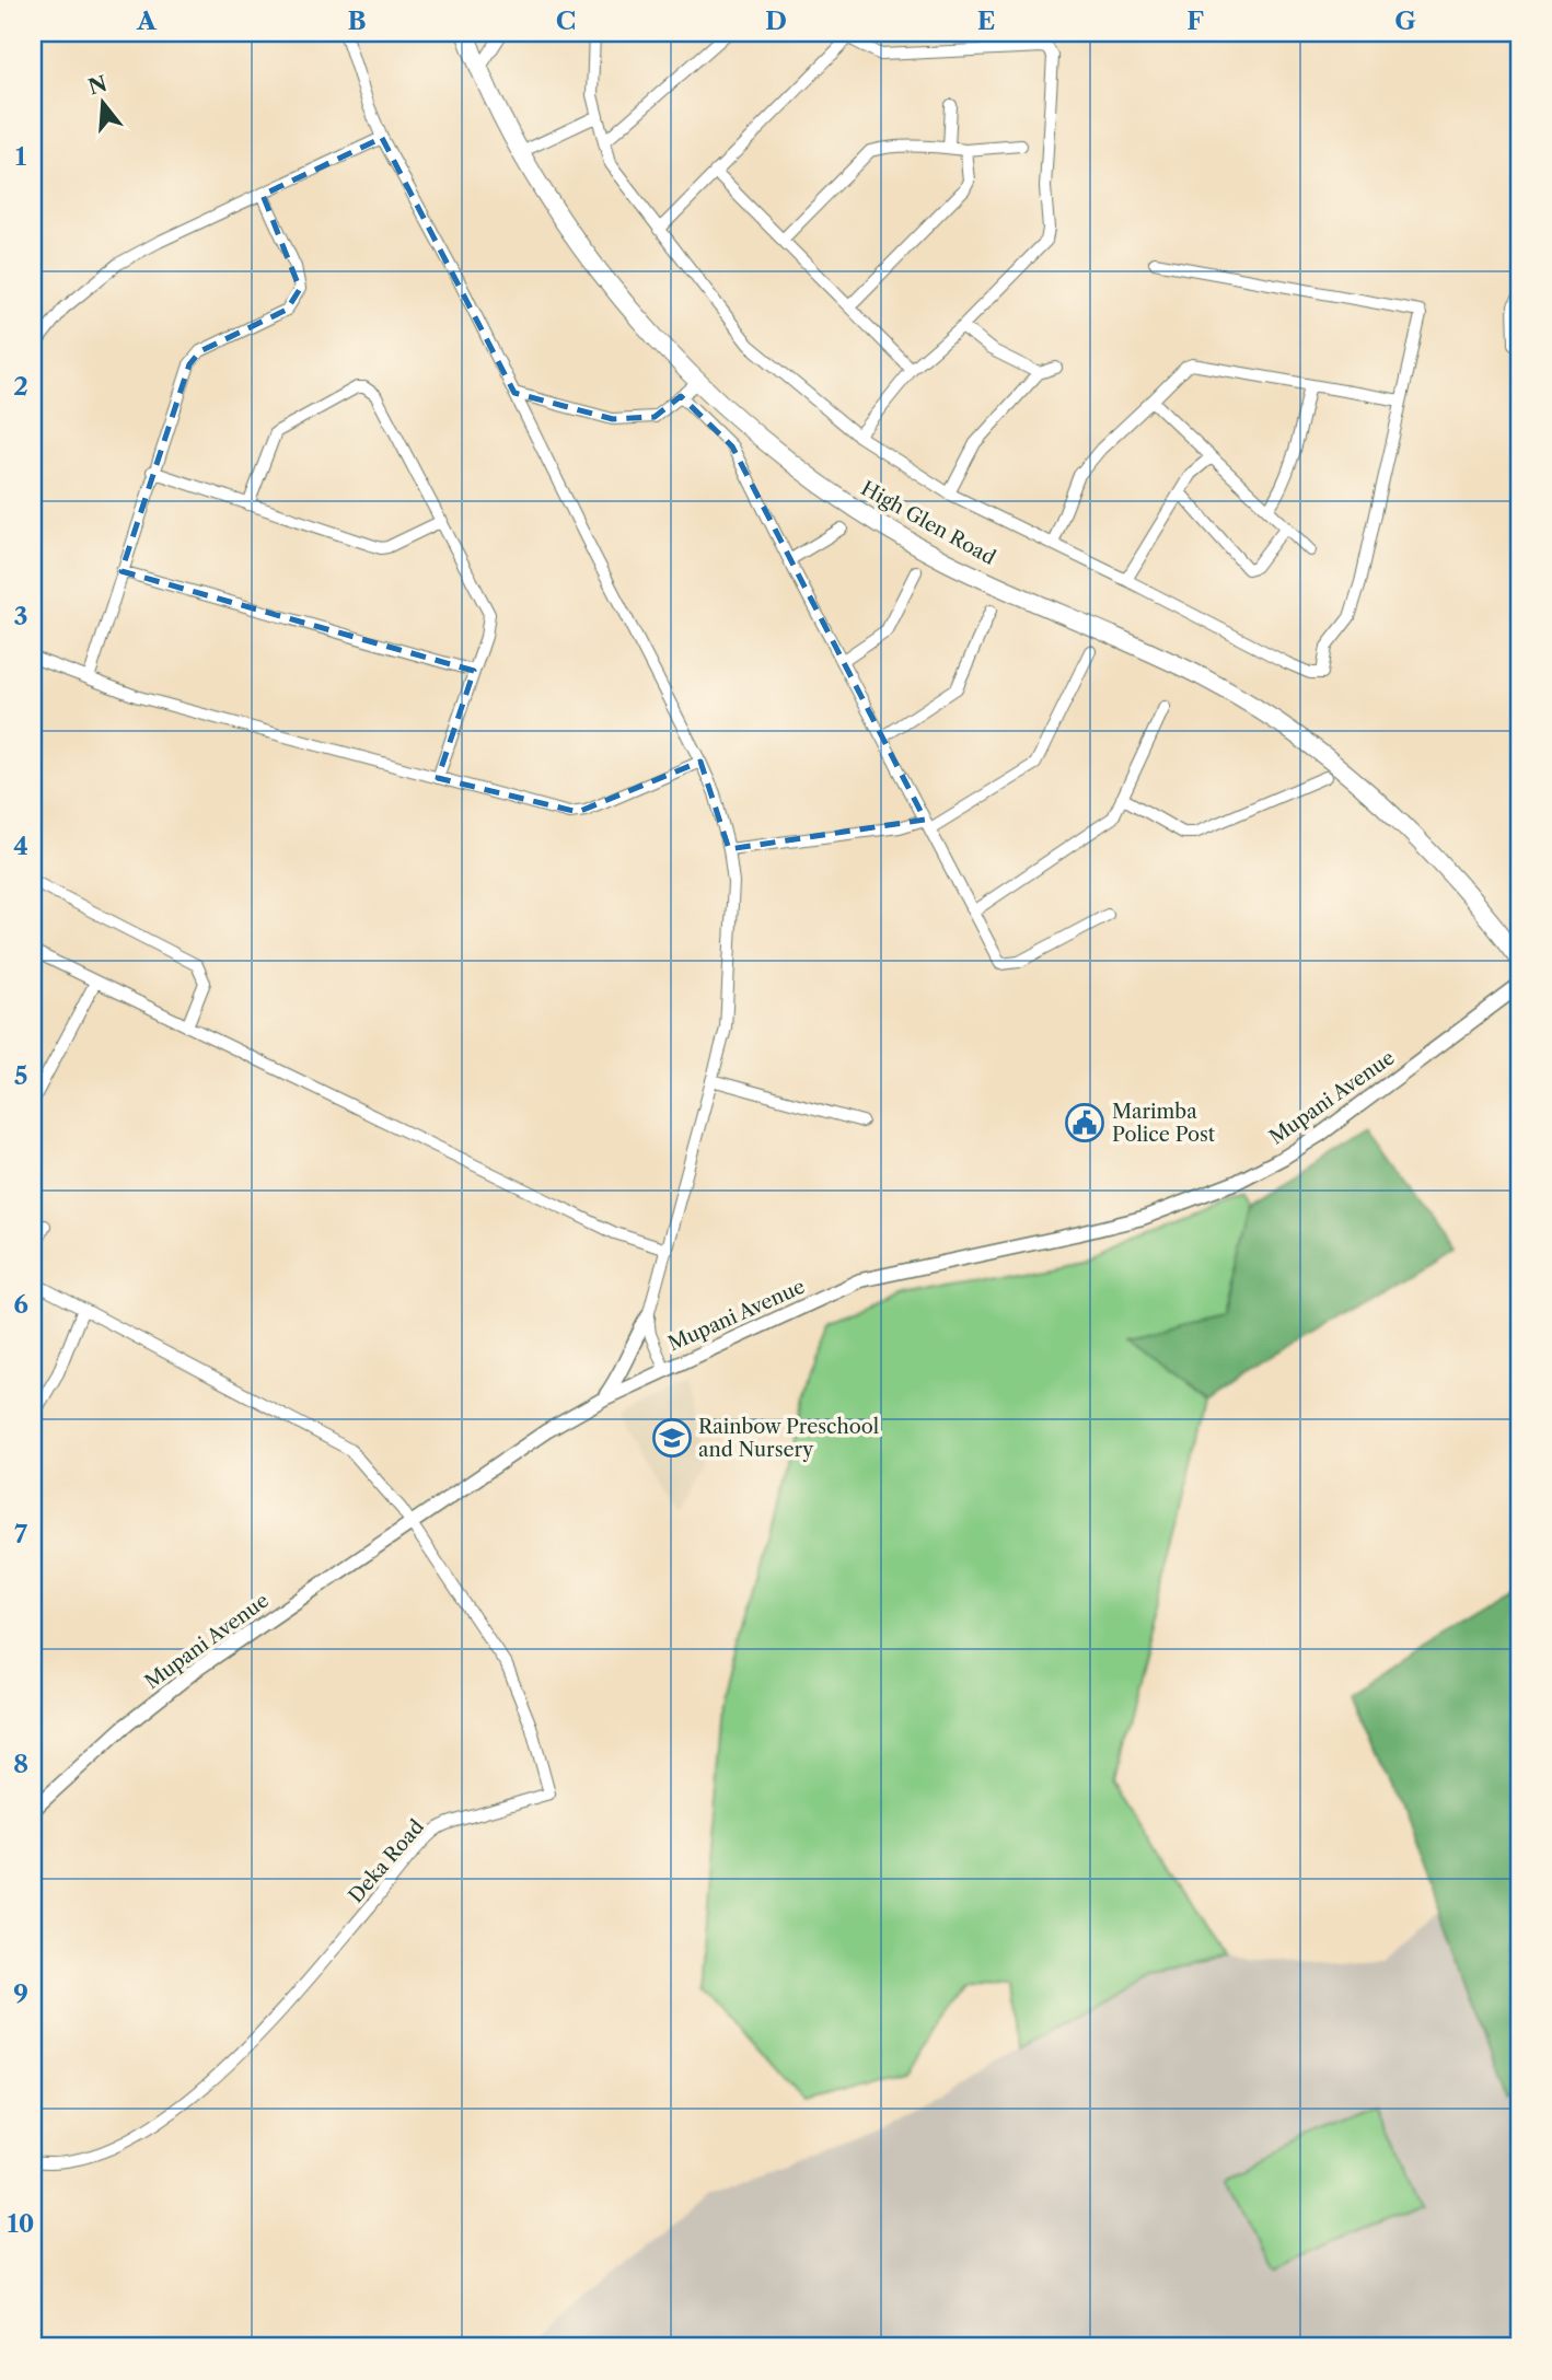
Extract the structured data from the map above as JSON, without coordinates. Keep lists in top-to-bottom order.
{
  "streets": {
    "main road": ["High Glen Road"],
    "street": ["Mupani Avenue", "Deka Road"]
  },
  "crossings": [
    ["Mupani Avenue", "Deka Road"]
  ],
  "places": {
    "public building": ["Marimba Police Post"],
    "school or university": ["Rainbow Preschool and Nursery"]
  },
  "north": "top",
  "grid": {
    "columns": [
      "A",
      "B",
      "C",
      "D",
      "E",
      "F",
      "G"
    ],
    "rows": [
      "1",
      "2",
      "3",
      "4",
      "5",
      "6",
      "7",
      "8",
      "9",
      "10"
    ]
  }
}
